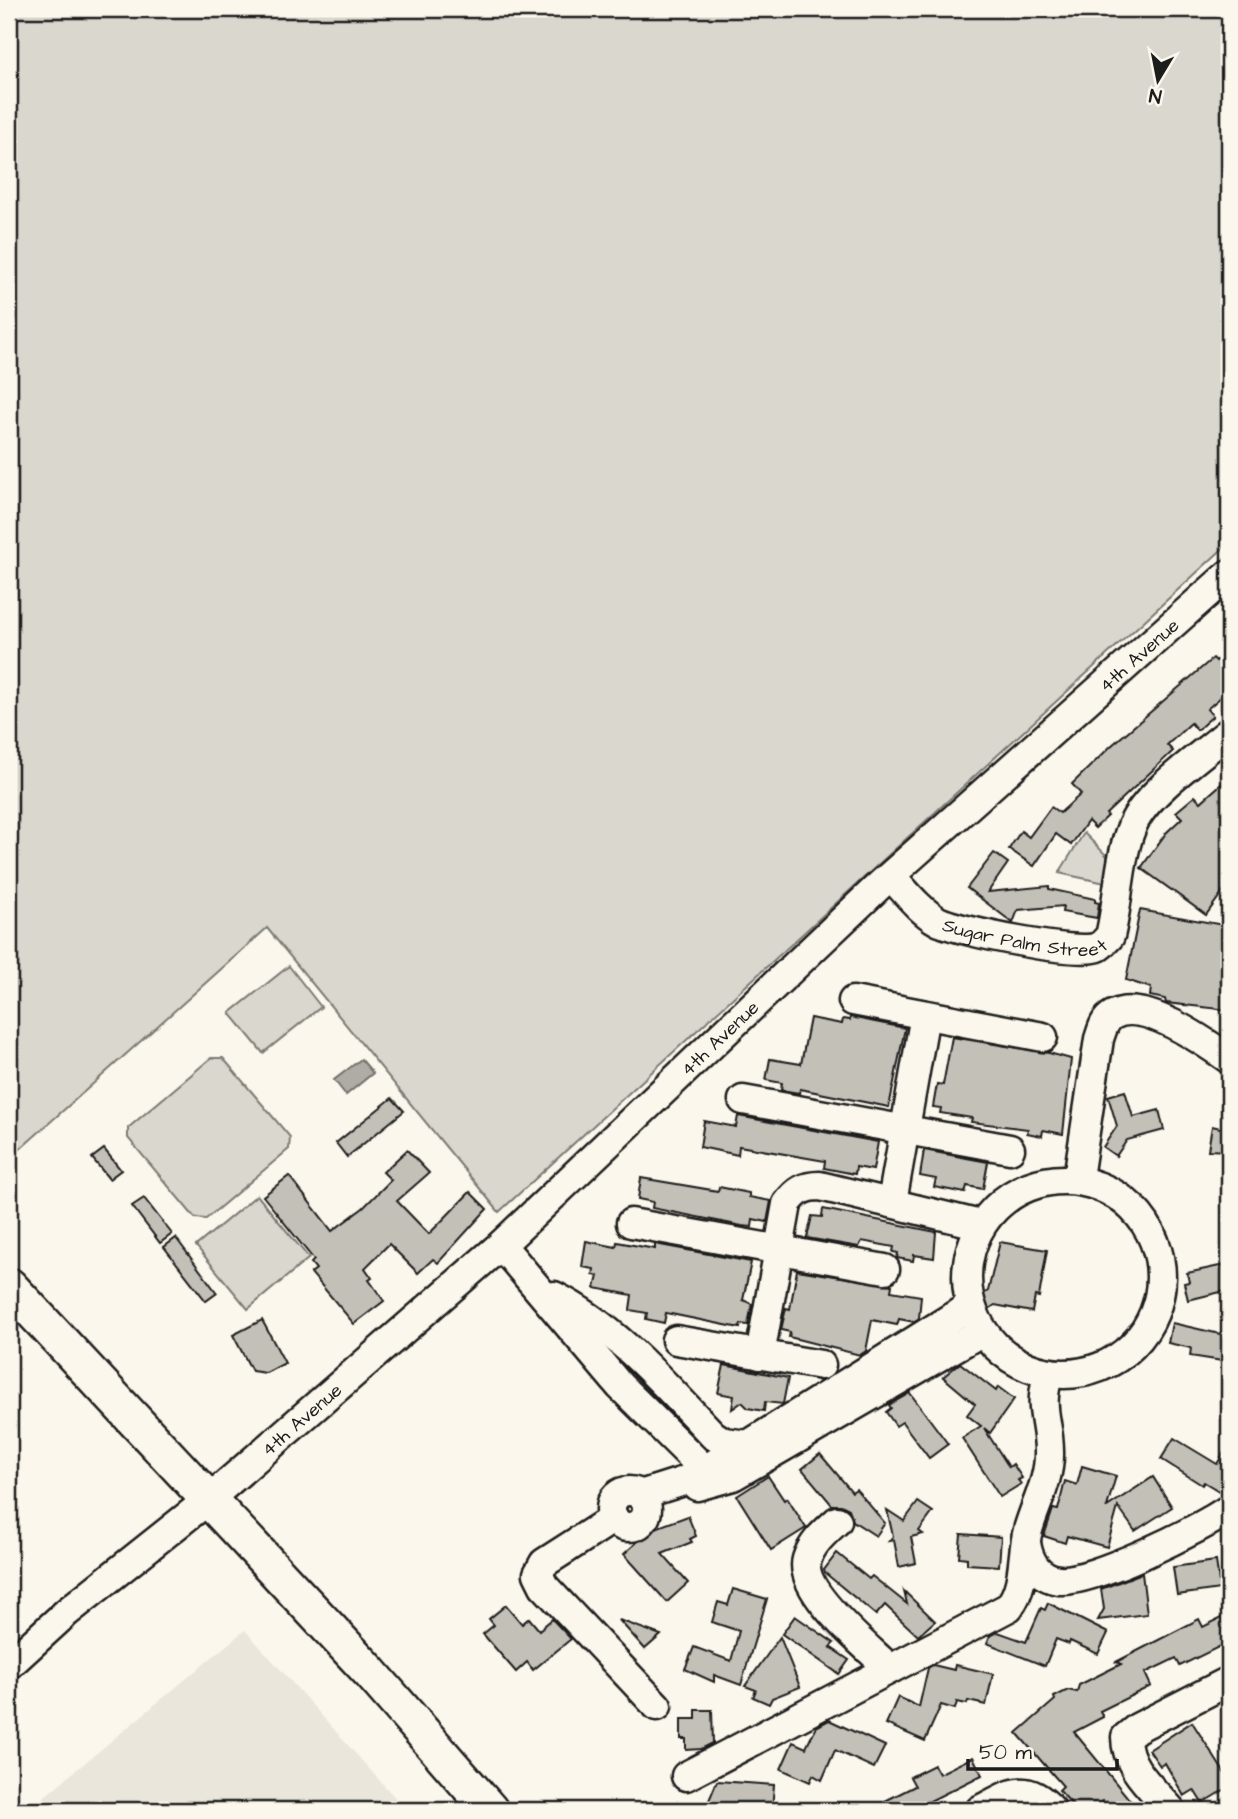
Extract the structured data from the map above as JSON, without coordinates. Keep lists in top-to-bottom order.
{
  "streets": {
    "street": ["4th Avenue", "Sugar Palm Street"]
  },
  "crossings": [
    ["4th Avenue", "Sugar Palm Street"]
  ],
  "scale_bar": "50 m",
  "north": "bottom"
}
